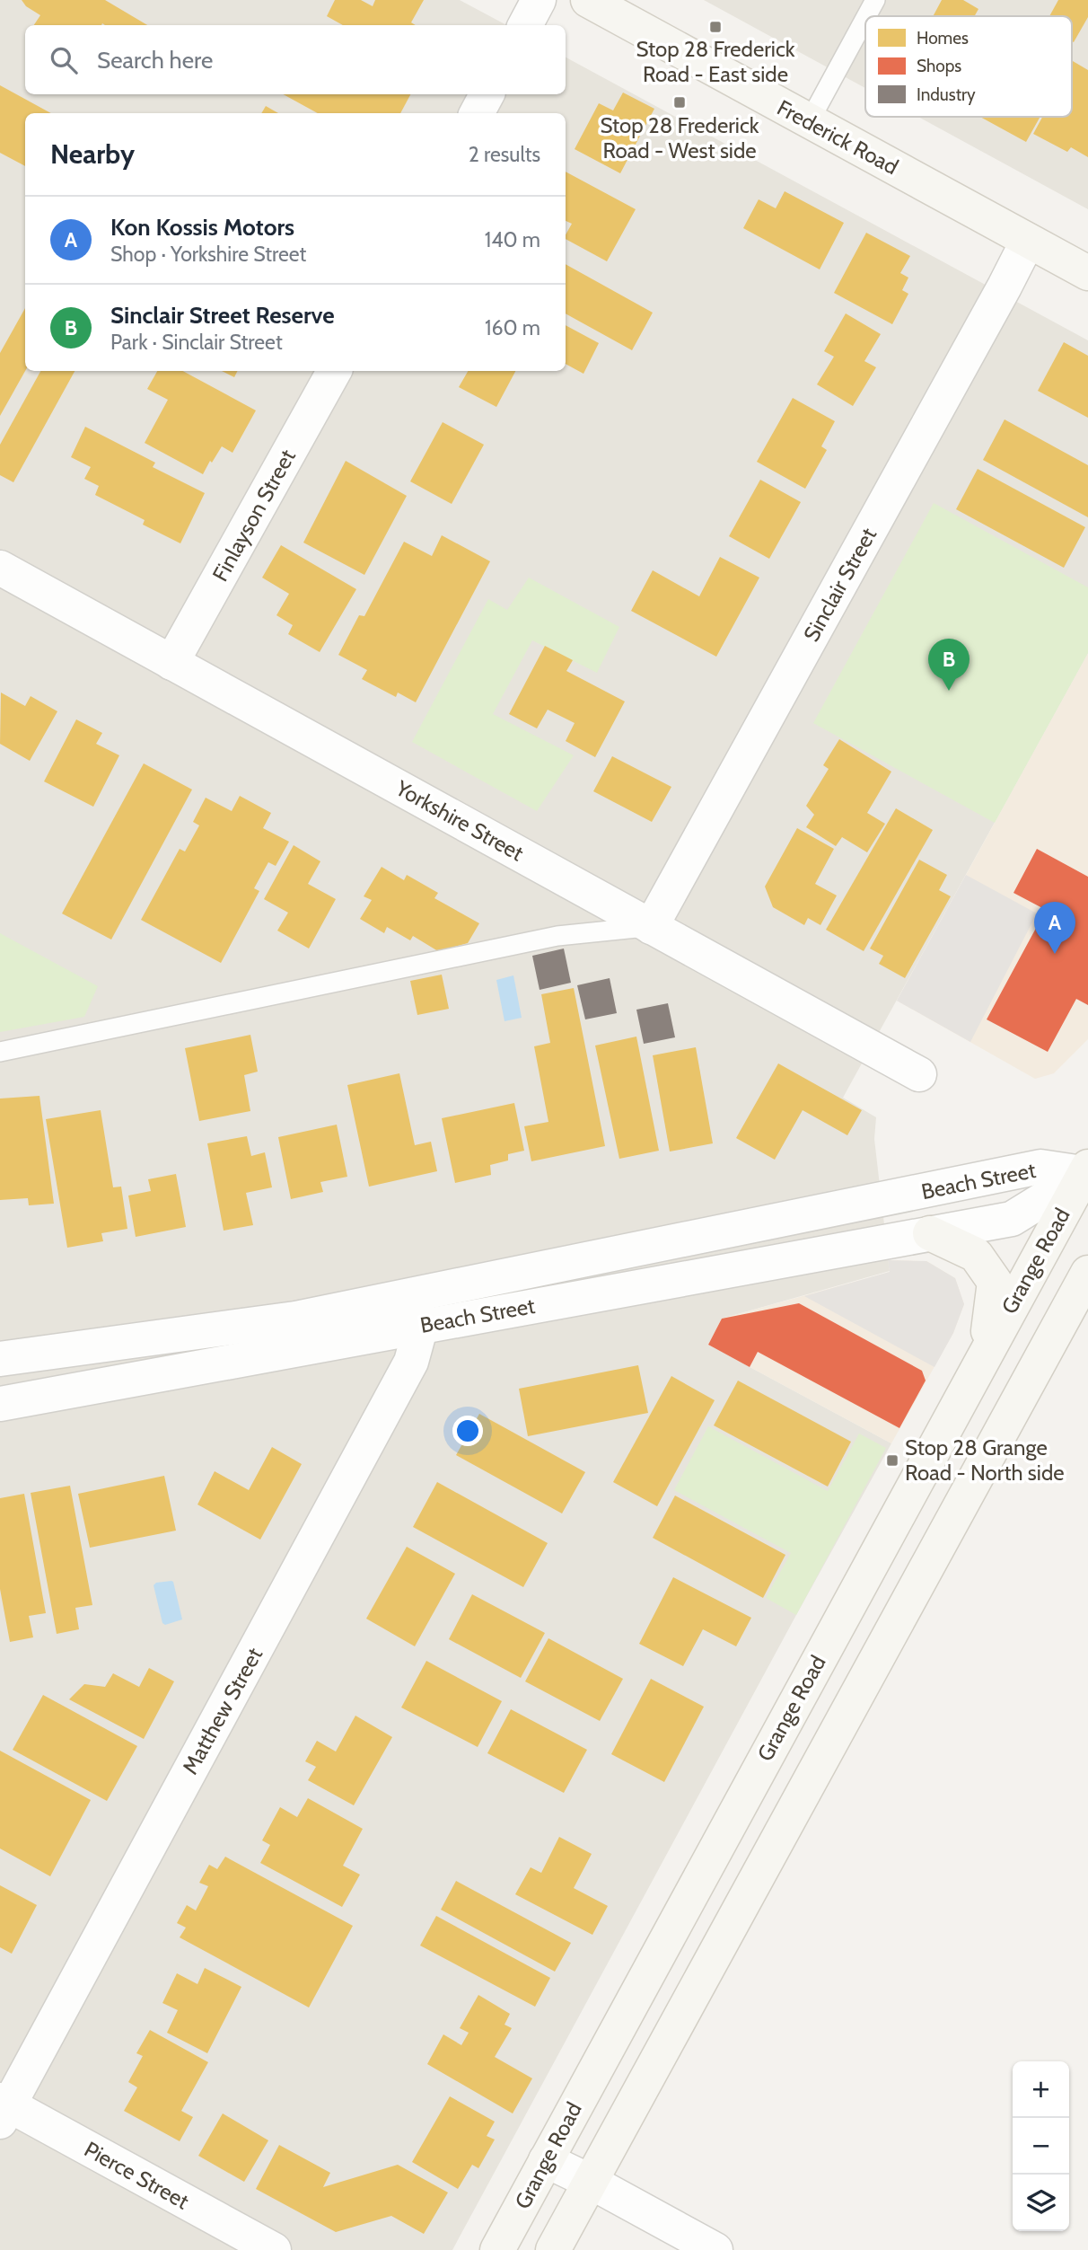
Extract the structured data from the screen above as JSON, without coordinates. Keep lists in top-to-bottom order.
{
  "streets": {
    "main road": ["Frederick Road", "Grange Road"],
    "street": [
      "Finlayson Street",
      "Sinclair Street",
      "Yorkshire Street",
      "Beach Street",
      "Matthew Street",
      "Pierce Street"
    ]
  },
  "crossings": [
    ["Frederick Road", "Sinclair Street"],
    ["Finlayson Street", "Yorkshire Street"],
    ["Sinclair Street", "Yorkshire Street"],
    ["Beach Street", "Grange Road"],
    ["Beach Street", "Matthew Street"],
    ["Matthew Street", "Pierce Street"]
  ],
  "places": {
    "transit": ["Stop 28 Frederick Road - East side", "Stop 28 Frederick Road - West side", "Stop 28 Grange Road - North side"]
  },
  "legend": ["Homes", "Shops", "Industry"],
  "page": {
    "search": "Search here",
    "heading": ["Nearby", "2 results"],
    "list": [
      {
        "mark": "A",
        "name": "Kon Kossis Motors",
        "note": "Shop · Yorkshire Street",
        "value": "140 m"
      },
      {
        "mark": "B",
        "name": "Sinclair Street Reserve",
        "note": "Park · Sinclair Street",
        "value": "160 m"
      }
    ],
    "pins": ["B", "A"],
    "map_buttons": ["+", "−"]
  }
}
